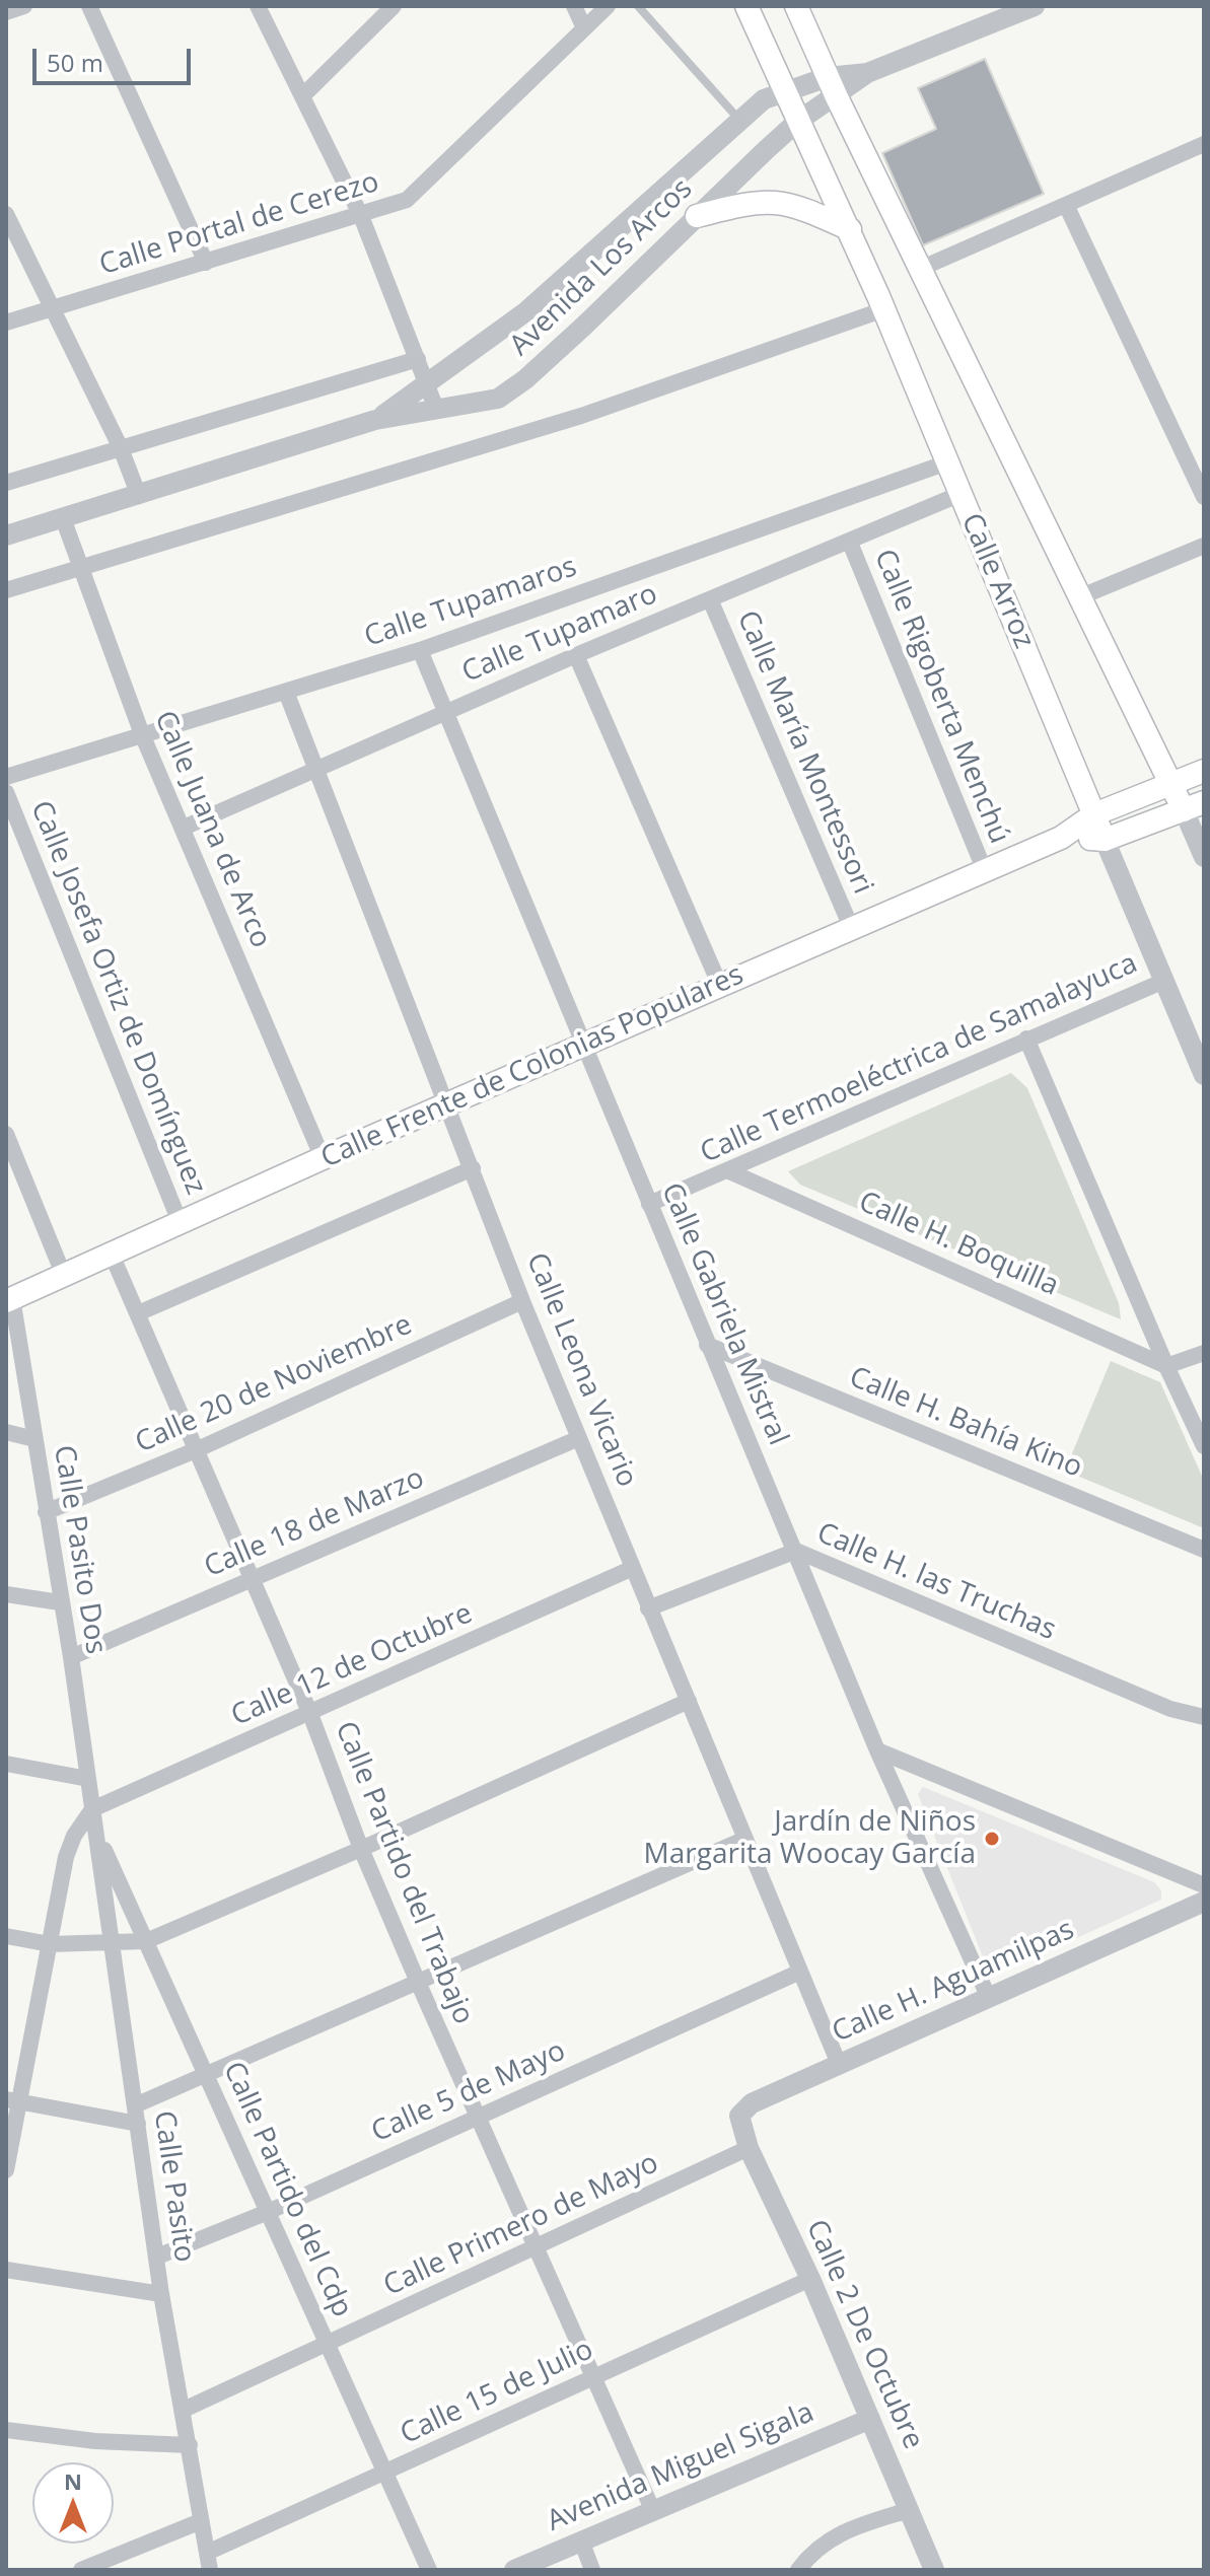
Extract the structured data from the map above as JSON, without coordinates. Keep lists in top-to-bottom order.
{
  "streets": {
    "main road": ["Calle Arroz", "Calle Frente de Colonias Populares"],
    "street": [
      "Calle Portal de Cerezo",
      "Avenida Los Arcos",
      "Calle Tupamaros",
      "Calle Tupamaro",
      "Calle Rigoberta Menchú",
      "Calle María Montessori",
      "Calle Juana de Arco",
      "Calle Josefa Ortiz de Domínguez",
      "Calle Termoeléctrica de Samalayuca",
      "Calle H. Boquilla",
      "Calle Gabriela Mistral",
      "Calle Leona Vicario",
      "Calle 20 de Noviembre",
      "Calle H. Bahía Kino",
      "Calle 18 de Marzo",
      "Calle Pasito Dos",
      "Calle H. las Truchas",
      "Calle 12 de Octubre",
      "Calle Partido del Trabajo",
      "Calle H. Aguamilpas",
      "Calle 5 de Mayo",
      "Calle Pasito",
      "Calle Partido del Cdp",
      "Calle Primero de Mayo",
      "Calle 2 De Octubre",
      "Calle 15 de Julio",
      "Avenida Miguel Sigala"
    ]
  },
  "crossings": [
    ["Avenida Los Arcos", "Calle Arroz"],
    ["Avenida Los Arcos", "Calle Juana de Arco"],
    ["Calle Arroz", "Calle Tupamaros"],
    ["Calle Arroz", "Calle Tupamaro"],
    ["Calle Arroz", "Calle Termoeléctrica de Samalayuca"],
    ["Calle Arroz", "Calle Frente de Colonias Populares"],
    ["Calle Tupamaros", "Calle Juana de Arco"],
    ["Calle Tupamaros", "Calle Gabriela Mistral"],
    ["Calle Tupamaros", "Calle Leona Vicario"],
    ["Calle Tupamaro", "Calle Rigoberta Menchú"],
    ["Calle Tupamaro", "Calle María Montessori"],
    ["Calle Tupamaro", "Calle Juana de Arco"],
    ["Calle Tupamaro", "Calle Gabriela Mistral"],
    ["Calle Tupamaro", "Calle Leona Vicario"],
    ["Calle Rigoberta Menchú", "Calle Frente de Colonias Populares"],
    ["Calle María Montessori", "Calle Frente de Colonias Populares"],
    ["Calle Juana de Arco", "Calle Frente de Colonias Populares"],
    ["Calle Josefa Ortiz de Domínguez", "Calle Frente de Colonias Populares"],
    ["Calle Termoeléctrica de Samalayuca", "Calle H. Boquilla"],
    ["Calle Termoeléctrica de Samalayuca", "Calle Gabriela Mistral"],
    ["Calle Frente de Colonias Populares", "Calle Gabriela Mistral"],
    ["Calle Frente de Colonias Populares", "Calle Leona Vicario"],
    ["Calle Frente de Colonias Populares", "Calle Pasito Dos"],
    ["Calle Frente de Colonias Populares", "Calle Partido del Trabajo"],
    ["Calle Gabriela Mistral", "Calle H. Bahía Kino"],
    ["Calle Gabriela Mistral", "Calle H. las Truchas"],
    ["Calle Gabriela Mistral", "Calle H. Aguamilpas"],
    ["Calle Leona Vicario", "Calle 20 de Noviembre"],
    ["Calle Leona Vicario", "Calle 18 de Marzo"],
    ["Calle Leona Vicario", "Calle H. las Truchas"],
    ["Calle Leona Vicario", "Calle 12 de Octubre"],
    ["Calle Leona Vicario", "Calle H. Aguamilpas"],
    ["Calle Leona Vicario", "Calle 5 de Mayo"],
    ["Calle 20 de Noviembre", "Calle Pasito Dos"],
    ["Calle 20 de Noviembre", "Calle Partido del Trabajo"],
    ["Calle 18 de Marzo", "Calle Pasito Dos"],
    ["Calle 18 de Marzo", "Calle Partido del Trabajo"],
    ["Calle Pasito Dos", "Calle 12 de Octubre"],
    ["Calle Pasito Dos", "Calle Pasito"],
    ["Calle 12 de Octubre", "Calle Partido del Trabajo"],
    ["Calle 12 de Octubre", "Calle Pasito"],
    ["Calle Partido del Trabajo", "Calle 5 de Mayo"],
    ["Calle Partido del Trabajo", "Calle Primero de Mayo"],
    ["Calle Partido del Trabajo", "Calle 15 de Julio"],
    ["Calle Partido del Trabajo", "Avenida Miguel Sigala"],
    ["Calle H. Aguamilpas", "Calle 2 De Octubre"],
    ["Calle 5 de Mayo", "Calle Pasito"],
    ["Calle 5 de Mayo", "Calle Partido del Cdp"],
    ["Calle Pasito", "Calle Partido del Cdp"],
    ["Calle Pasito", "Calle Primero de Mayo"],
    ["Calle Pasito", "Calle 15 de Julio"],
    ["Calle Partido del Cdp", "Calle Primero de Mayo"],
    ["Calle Partido del Cdp", "Calle 15 de Julio"],
    ["Calle Primero de Mayo", "Calle 2 De Octubre"],
    ["Calle 2 De Octubre", "Calle 15 de Julio"],
    ["Calle 2 De Octubre", "Avenida Miguel Sigala"]
  ],
  "places": ["Jardín de Niños Margarita Woocay García"],
  "scale_bar": "50 m",
  "north": "top"
}
